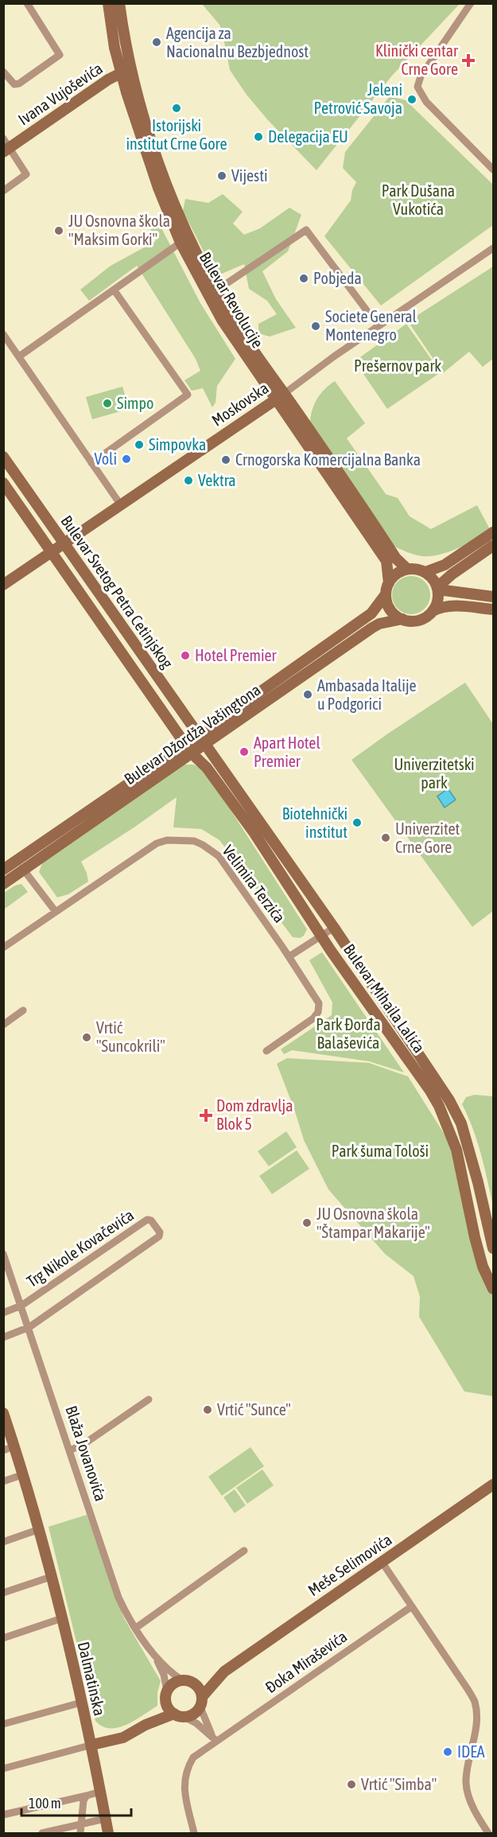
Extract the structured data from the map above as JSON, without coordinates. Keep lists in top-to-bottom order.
{
  "streets": {
    "main road": [
      "Ivana Vujoševića",
      "Bulevar Revolucije",
      "Moskovska",
      "Bulevar Svetog Petra Cetinjskog",
      "Bulevar Džordža Vašingtona",
      "Bulevar Mihaila Lalića",
      "Meše Selimovića",
      "Dalmatinska"
    ],
    "street": [
      "Velimira Terzića",
      "Trg Nikole Kovačevića",
      "Blaža Jovanovića",
      "Đoka Miraševića"
    ]
  },
  "crossings": [
    ["Ivana Vujoševića", "Bulevar Revolucije"],
    ["Bulevar Revolucije", "Moskovska"],
    ["Bulevar Revolucije", "Bulevar Džordža Vašingtona"],
    ["Moskovska", "Bulevar Svetog Petra Cetinjskog"],
    ["Bulevar Svetog Petra Cetinjskog", "Bulevar Džordža Vašingtona"],
    ["Bulevar Svetog Petra Cetinjskog", "Bulevar Mihaila Lalića"],
    ["Bulevar Džordža Vašingtona", "Bulevar Mihaila Lalića"],
    ["Trg Nikole Kovačevića", "Blaža Jovanovića"],
    ["Blaža Jovanovića", "Meše Selimovića"]
  ],
  "parks": [
    "Park Dušana Vukotića",
    "Prešernov park",
    "Univerzitetski park",
    "Park Đorđa Balaševića",
    "Park šuma Tološi"
  ],
  "places": {
    "other": [
      "Agencija za Nacionalnu Bezbjednost",
      "Jeleni Petrović Savoja",
      "Istorijski institut Crne Gore",
      "Delegacija EU",
      "Vijesti",
      "JU Osnovna škola \"Maksim Gorki\"",
      "Pobjeda",
      "Societe General Montenegro",
      "Simpo",
      "Simpovka",
      "Voli",
      "Crnogorska Komercijalna Banka",
      "Vektra",
      "Hotel Premier",
      "Ambasada Italije u Podgorici",
      "Apart Hotel Premier",
      "Biotehnički institut",
      "Univerzitet Crne Gore",
      "Vrtić \"Suncokrili\"",
      "JU Osnovna škola \"Štampar Makarije\"",
      "Vrtić \"Sunce\"",
      "IDEA",
      "Vrtić \"Simba\""
    ],
    "health": ["Klinički centar Crne Gore", "Dom zdravlja Blok 5"]
  },
  "scale_bar": "100 m"
}
